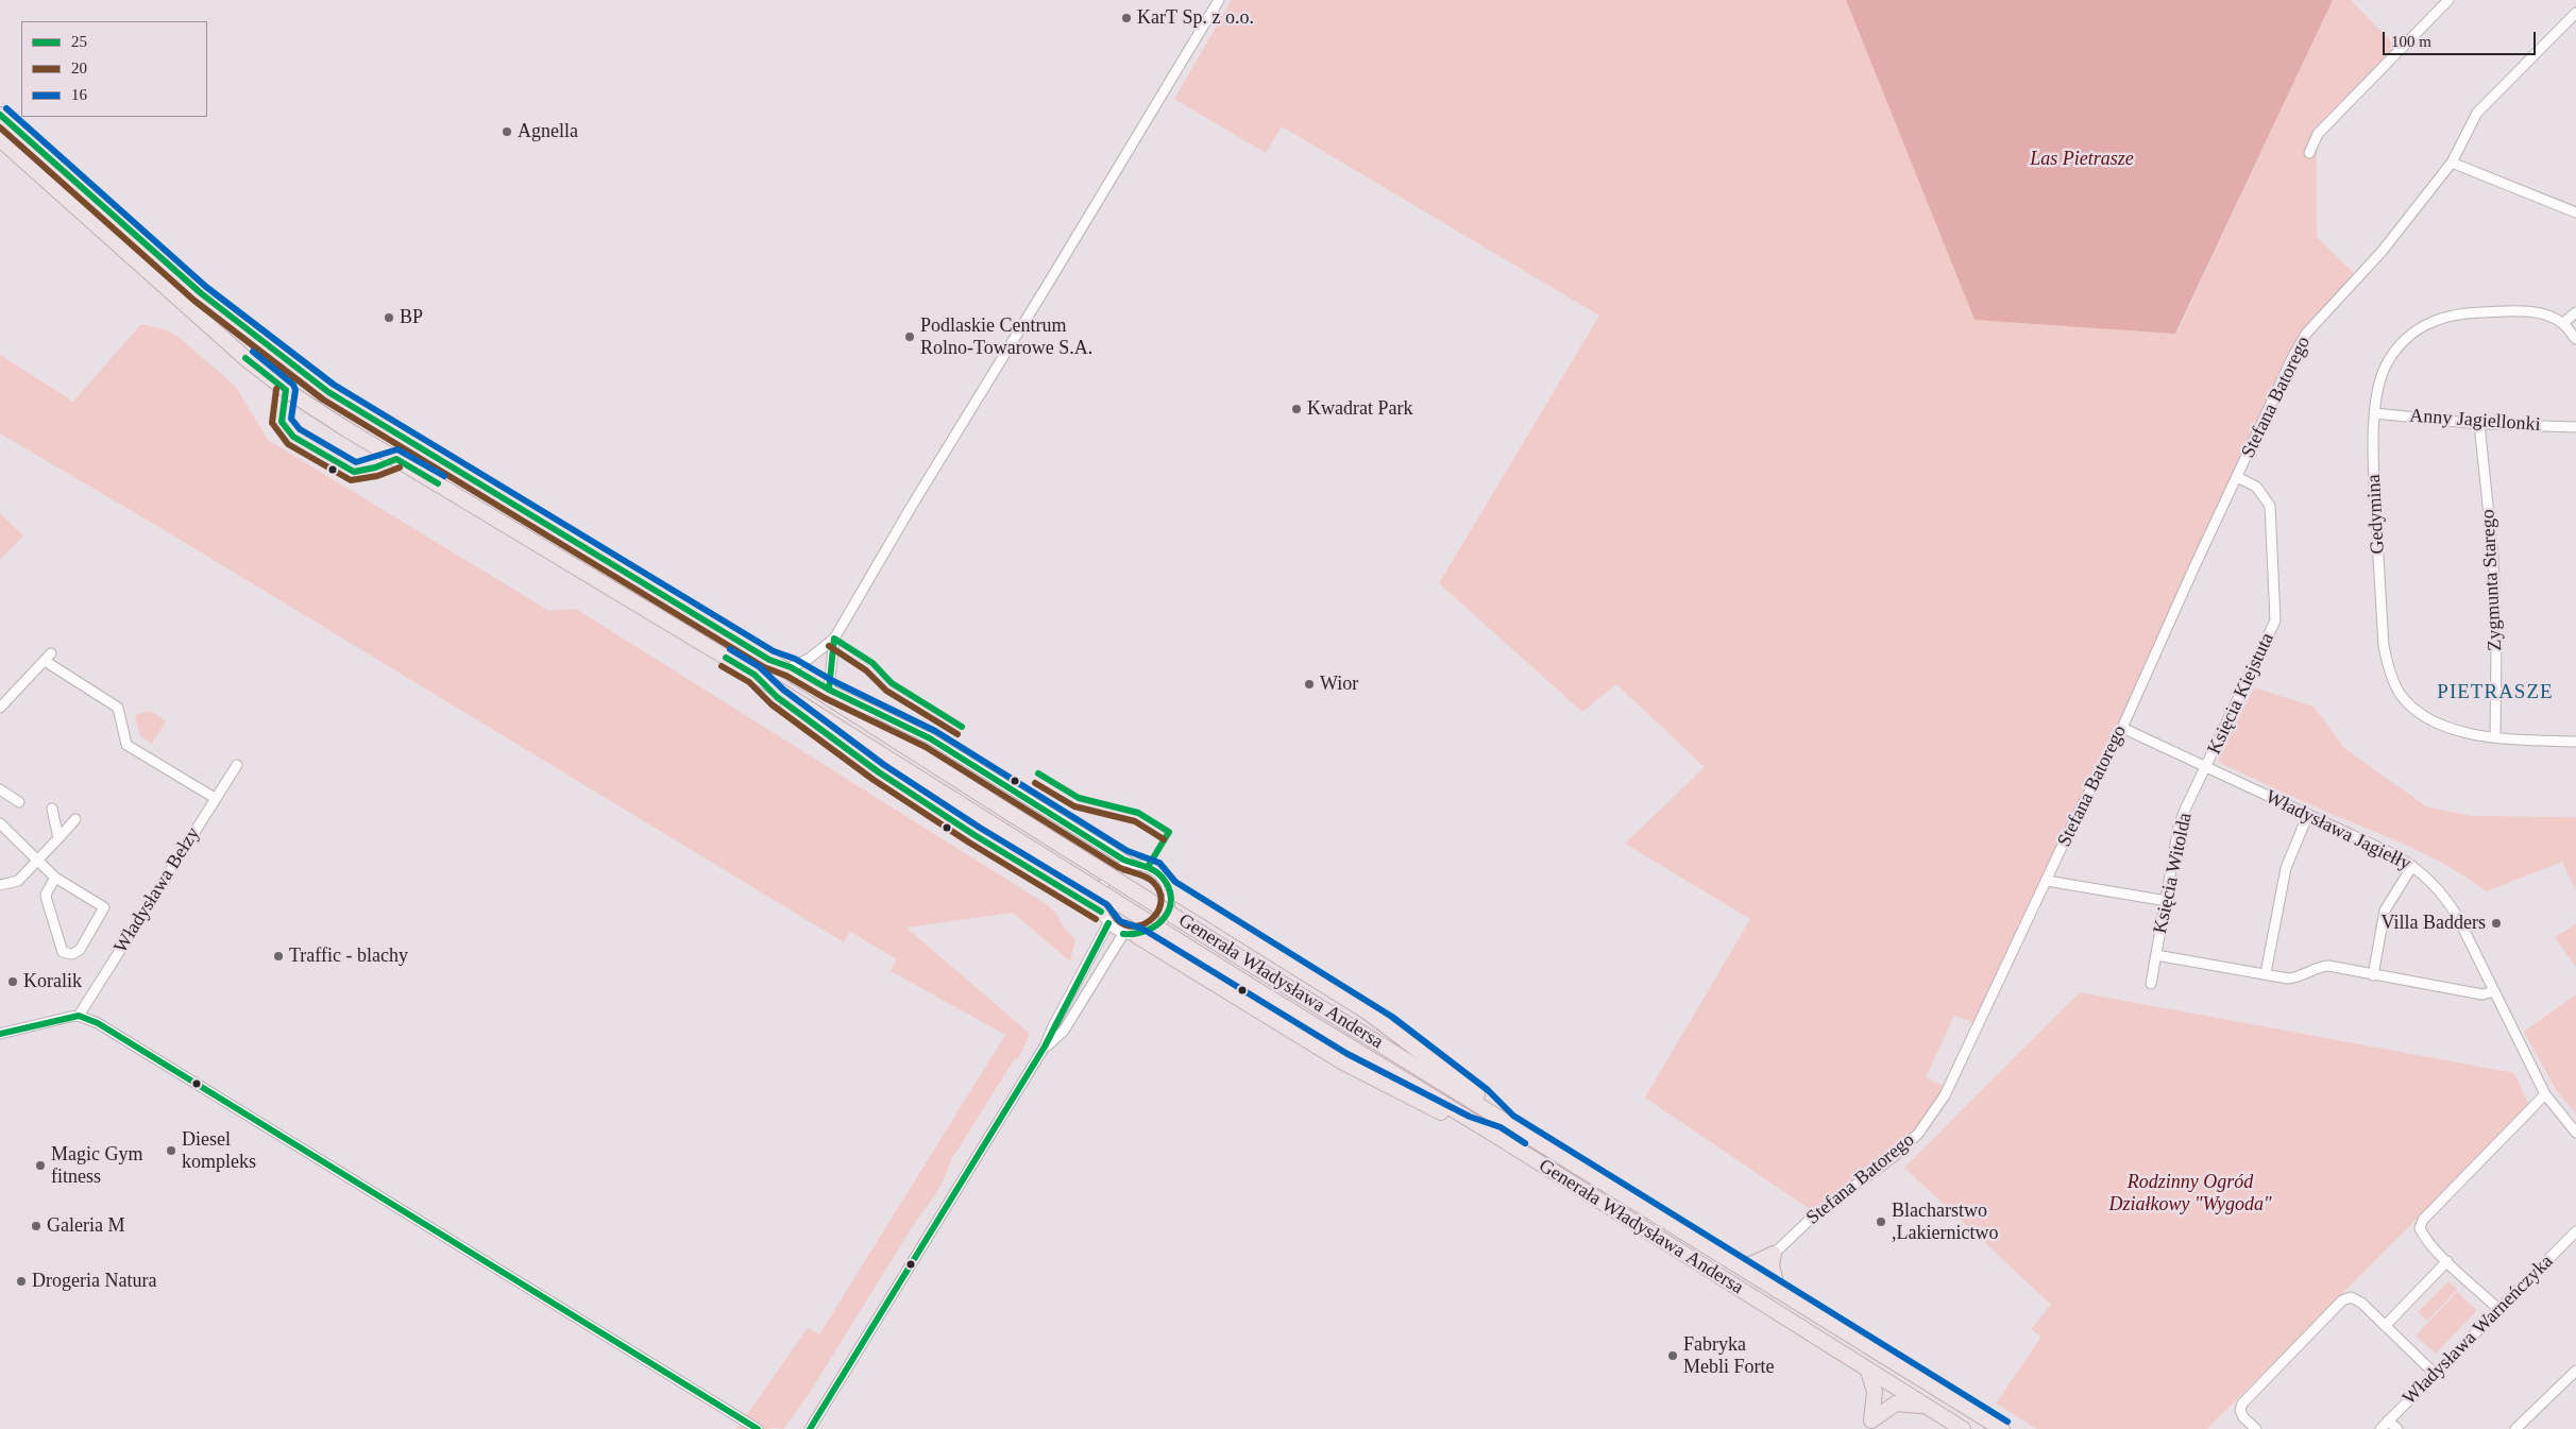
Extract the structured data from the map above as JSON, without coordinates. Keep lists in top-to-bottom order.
{
  "streets": {
    "highway": ["Generała Władysława Andersa"],
    "street": [
      "Stefana Batorego",
      "Anny Jagiellonki",
      "Gedymina",
      "Zygmunta Starego",
      "Księcia Kiejstuta",
      "Władysława Jagiełły",
      "Księcia Witolda",
      "Władysława Bełzy",
      "Władysława Warneńczyka"
    ]
  },
  "crossings": [
    ["Stefana Batorego", "Księcia Kiejstuta"],
    ["Stefana Batorego", "Władysława Jagiełły"],
    ["Anny Jagiellonki", "Gedymina"],
    ["Anny Jagiellonki", "Zygmunta Starego"],
    ["Gedymina", "Zygmunta Starego"],
    ["Księcia Kiejstuta", "Władysława Jagiełły"],
    ["Księcia Kiejstuta", "Księcia Witolda"],
    ["Władysława Jagiełły", "Księcia Witolda"]
  ],
  "districts": ["PIETRASZE"],
  "parks": ["Las Pietrasze", "Rodzinny Ogród Działkowy \"Wygoda\""],
  "places": [
    "KarT Sp. z o.o.",
    "Agnella",
    "BP",
    "Podlaskie Centrum Rolno-Towarowe S.A.",
    "Kwadrat Park",
    "Wior",
    "Villa Badders",
    "Traffic - blachy",
    "Koralik",
    "Diesel kompleks",
    "Magic Gym fitness",
    "Blacharstwo ,Lakiernictwo",
    "Galeria M",
    "Drogeria Natura",
    "Fabryka Mebli Forte"
  ],
  "lines": ["transit line 16", "transit line 25", "transit line 20"],
  "legend": ["25", "20", "16"],
  "scale_bar": "100 m"
}
